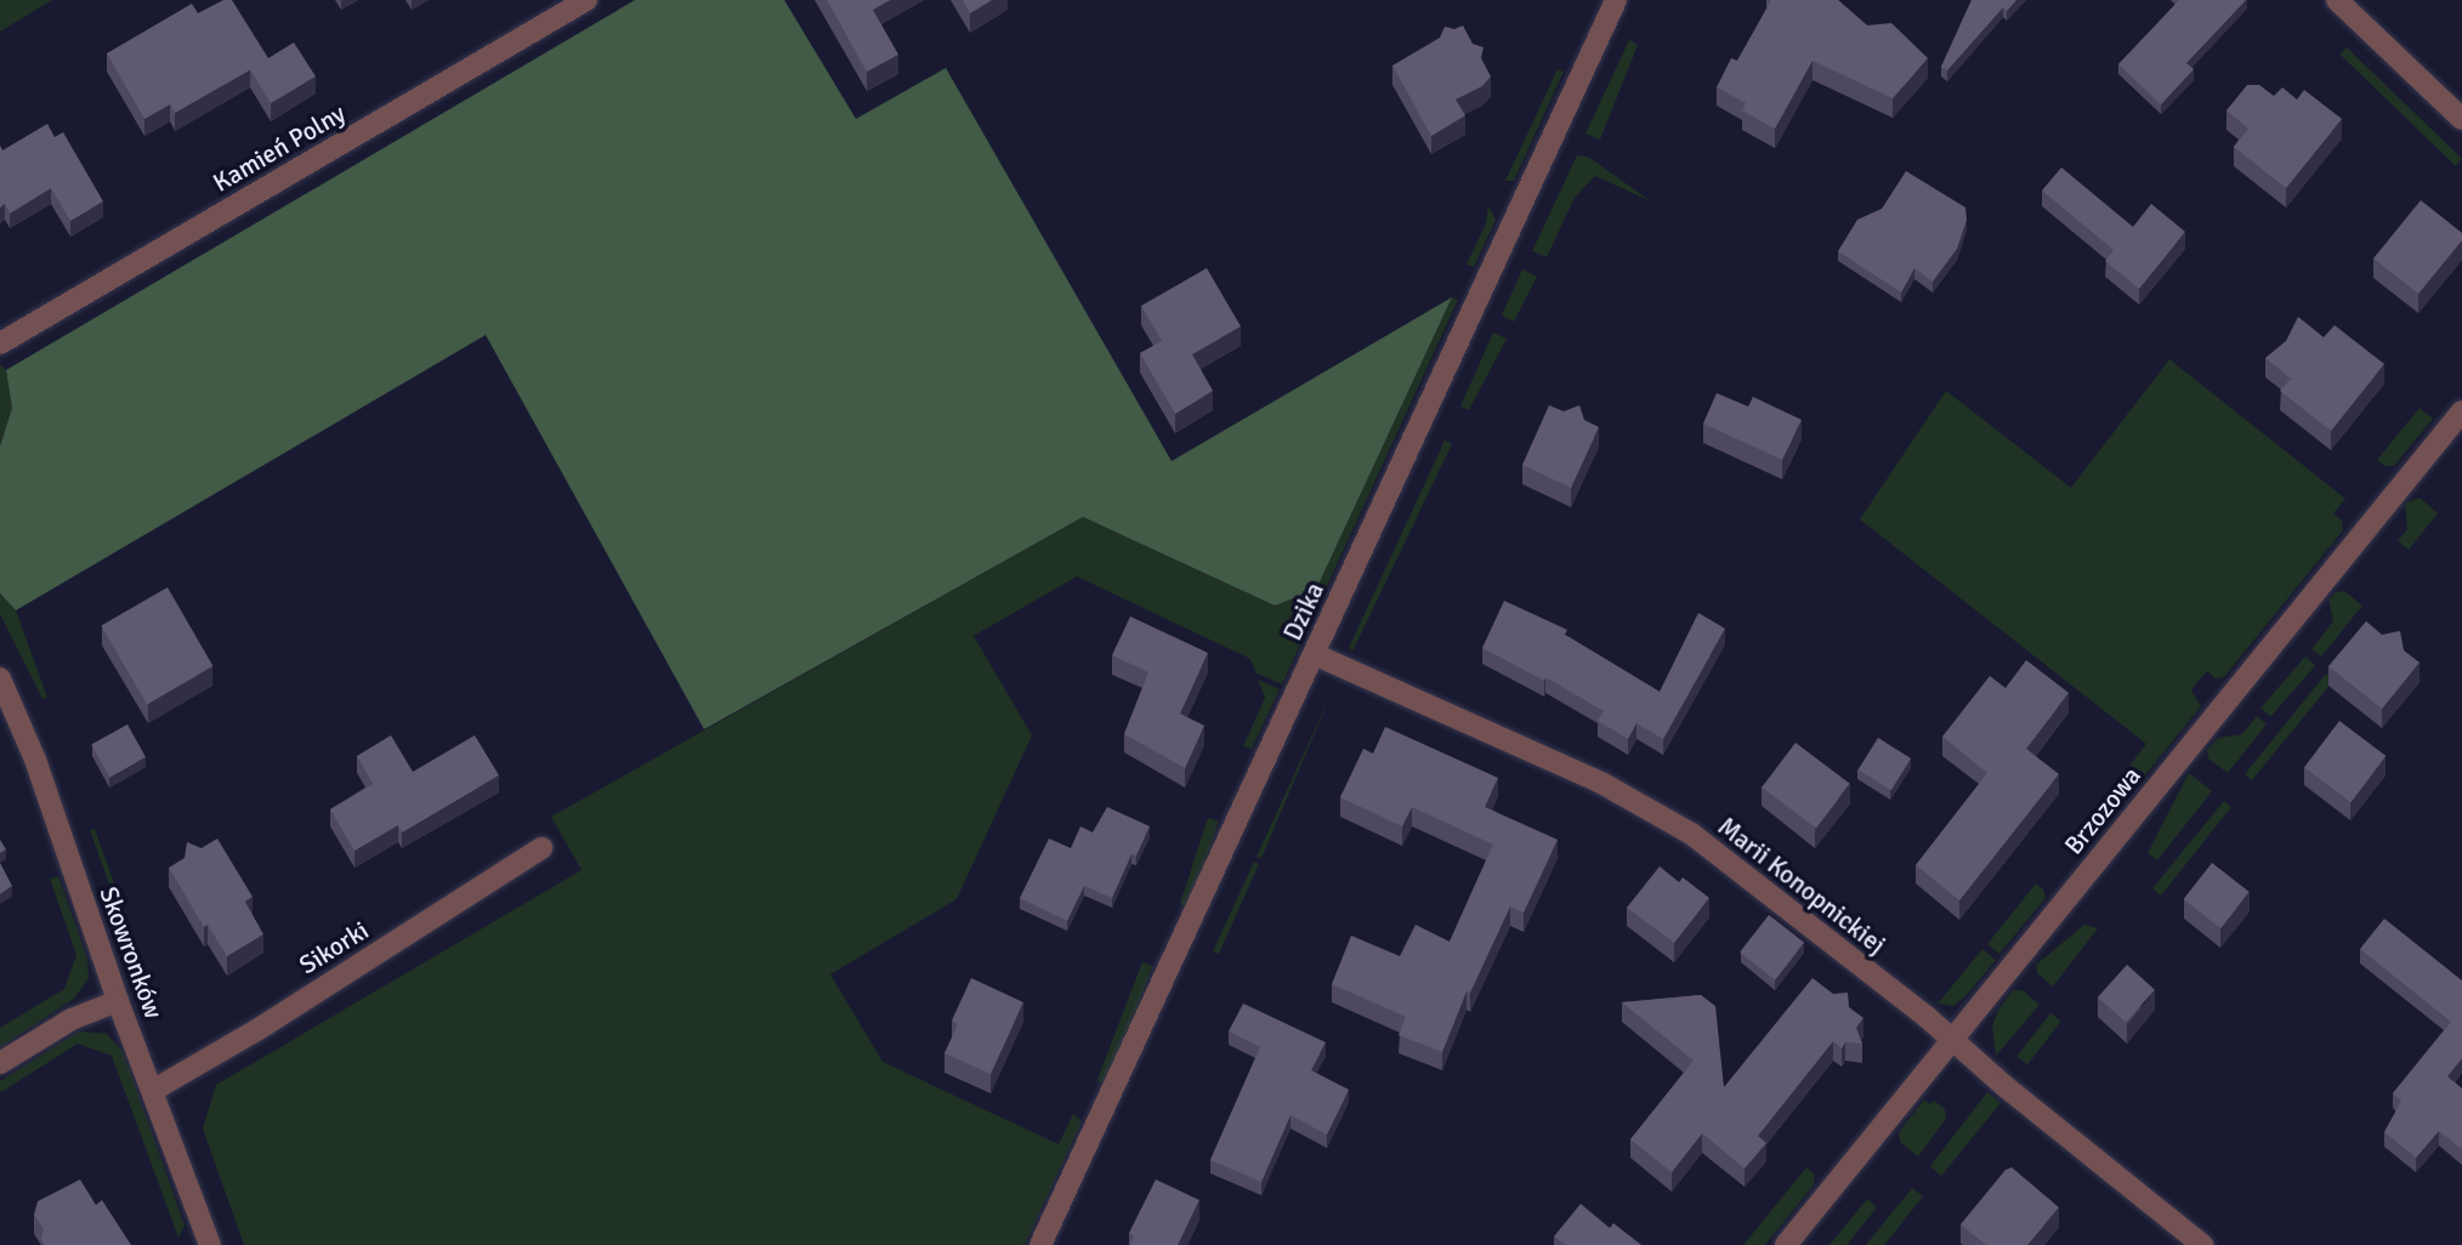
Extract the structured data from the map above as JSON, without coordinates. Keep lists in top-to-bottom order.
{
  "streets": {
    "street": [
      "Kamień Polny",
      "Dzika",
      "Brzozowa",
      "Marii Konopnickiej",
      "Sikorki",
      "Skowronków"
    ]
  },
  "crossings": [
    ["Dzika", "Marii Konopnickiej"],
    ["Brzozowa", "Marii Konopnickiej"],
    ["Sikorki", "Skowronków"]
  ]
}
